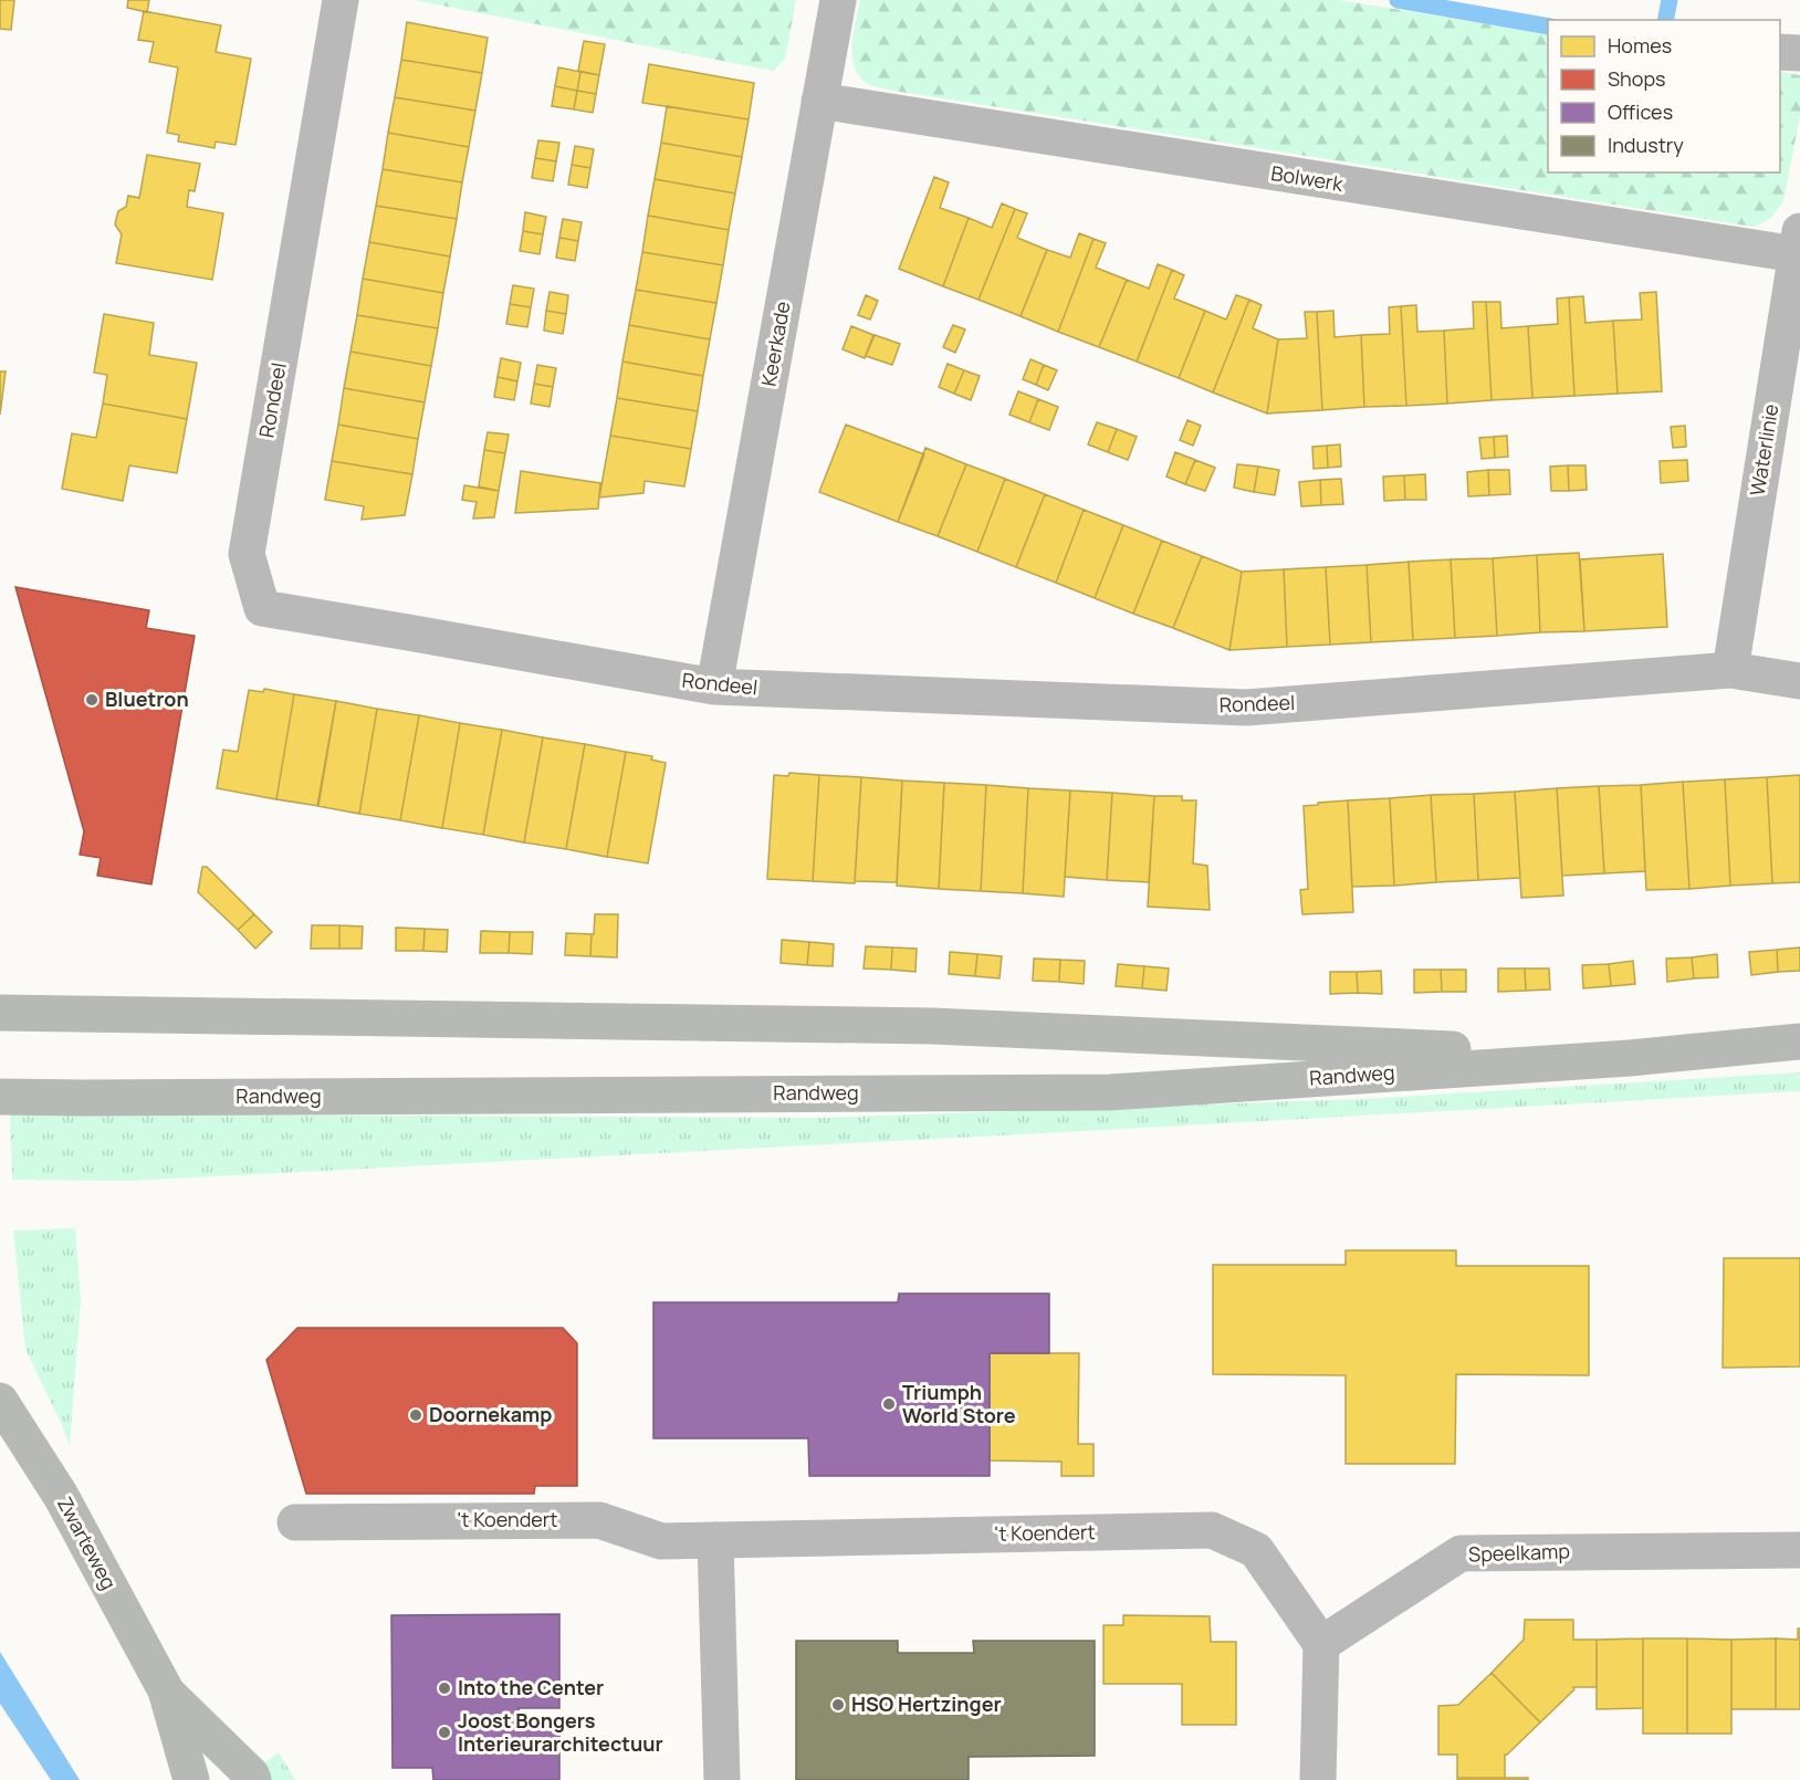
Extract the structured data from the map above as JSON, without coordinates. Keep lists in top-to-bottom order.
{
  "streets": {
    "main road": ["Randweg", "Zwarteweg"],
    "street": [
      "Bolwerk",
      "Keerkade",
      "Rondeel",
      "Waterlinie",
      "'t Koendert",
      "Speelkamp"
    ]
  },
  "crossings": [
    ["Bolwerk", "Keerkade"],
    ["Bolwerk", "Waterlinie"],
    ["Keerkade", "Rondeel"],
    ["Rondeel", "Waterlinie"],
    ["'t Koendert", "Speelkamp"]
  ],
  "places": [
    "Bluetron",
    "Triumph World Store",
    "Doornekamp",
    "Into the Center",
    "HSO Hertzinger",
    "Joost Bongers Interieurarchitectuur"
  ],
  "legend": [
    "Homes",
    "Shops",
    "Offices",
    "Industry"
  ]
}
